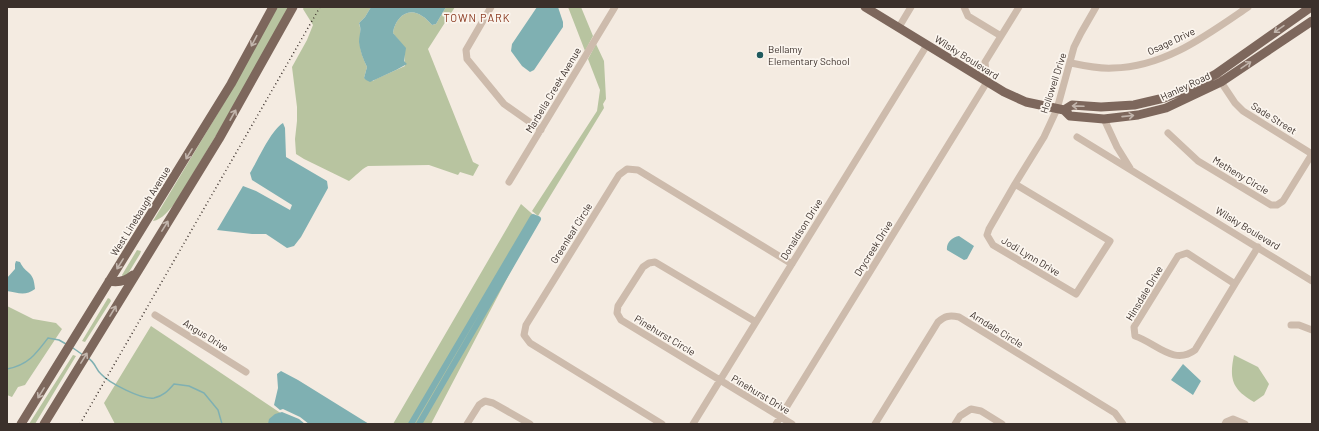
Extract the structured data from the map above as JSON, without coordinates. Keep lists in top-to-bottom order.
{
  "streets": {
    "main road": ["Wilsky Boulevard", "Hanley Road", "West Linebaugh Avenue"],
    "street": [
      "Osage Drive",
      "Hollowell Drive",
      "Marbella Creek Avenue",
      "Sade Street",
      "Metheny Circle",
      "Donaldson Drive",
      "Greenleaf Circle",
      "Drycreek Drive",
      "Jodi Lynn Drive",
      "Hinsdale Drive",
      "Arndale Circle",
      "Angus Drive",
      "Pinehurst Circle",
      "Pinehurst Drive"
    ]
  },
  "crossings": [
    ["Osage Drive", "Hollowell Drive"],
    ["Wilsky Boulevard", "Hollowell Drive"],
    ["Wilsky Boulevard", "Hanley Road"],
    ["Wilsky Boulevard", "Donaldson Drive"],
    ["Wilsky Boulevard", "Drycreek Drive"],
    ["Wilsky Boulevard", "Hinsdale Drive"],
    ["Hollowell Drive", "Hanley Road"],
    ["Hollowell Drive", "Jodi Lynn Drive"],
    ["Hanley Road", "Sade Street"],
    ["Sade Street", "Metheny Circle"],
    ["Donaldson Drive", "Greenleaf Circle"],
    ["Donaldson Drive", "Pinehurst Circle"],
    ["Donaldson Drive", "Pinehurst Drive"],
    ["Drycreek Drive", "Pinehurst Drive"],
    ["Pinehurst Circle", "Pinehurst Drive"]
  ],
  "districts": ["TOWN PARK"],
  "places": ["Bellamy Elementary School"]
}
